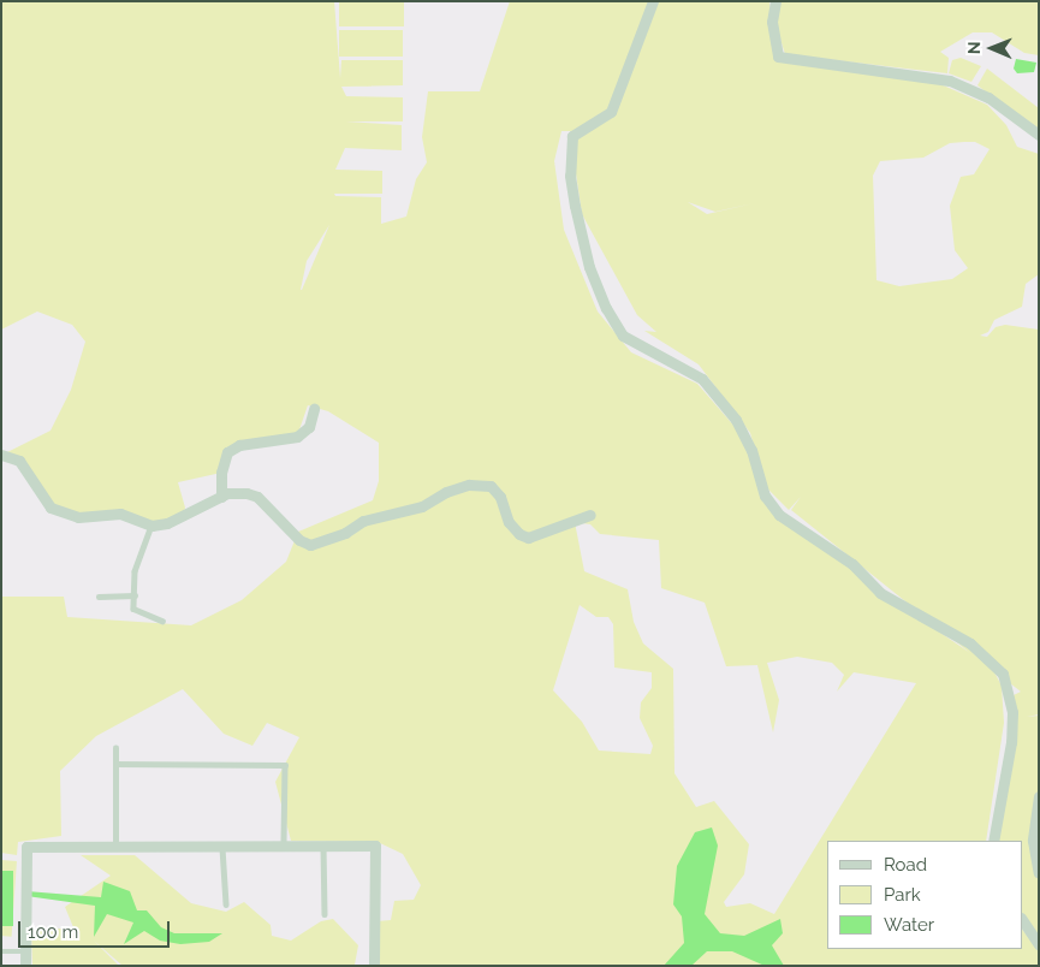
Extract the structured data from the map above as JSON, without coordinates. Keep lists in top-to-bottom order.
{
  "legend": ["Road", "Park", "Water"],
  "scale_bar": "100 m",
  "north": "left"
}
